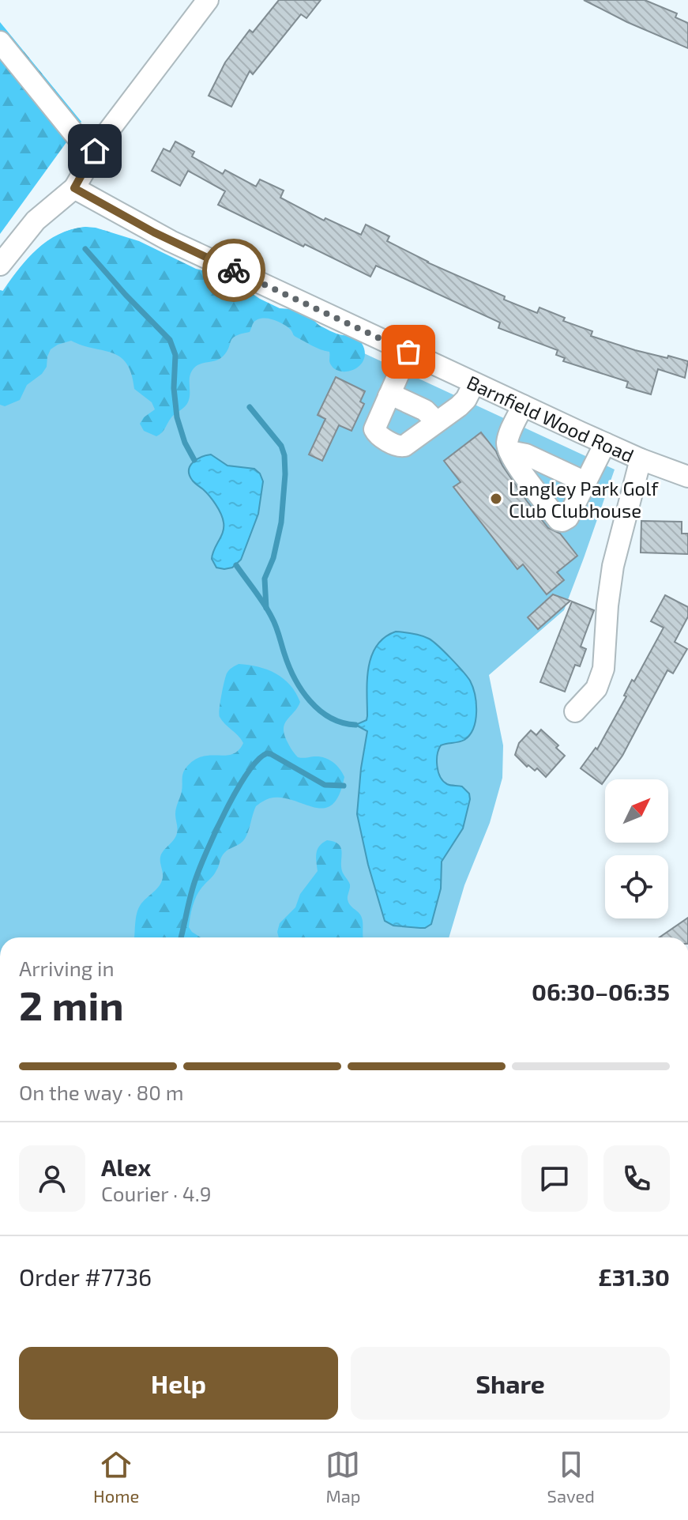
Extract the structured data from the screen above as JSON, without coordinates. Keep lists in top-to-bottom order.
{
  "streets": {
    "street": ["Barnfield Wood Road"]
  },
  "places": ["Langley Park Golf Club Clubhouse"],
  "north": "top right",
  "page": {
    "heading": ["2 min", "Arriving in", "06:30–06:35"],
    "panel": [
      "Alex",
      "Courier · 4.9",
      "Order #7736",
      "£31.30"
    ],
    "bar": "On the way · 80 m",
    "buttons": ["Help", "Share"],
    "tabs": ["Home", "Map", "Saved"]
  }
}
